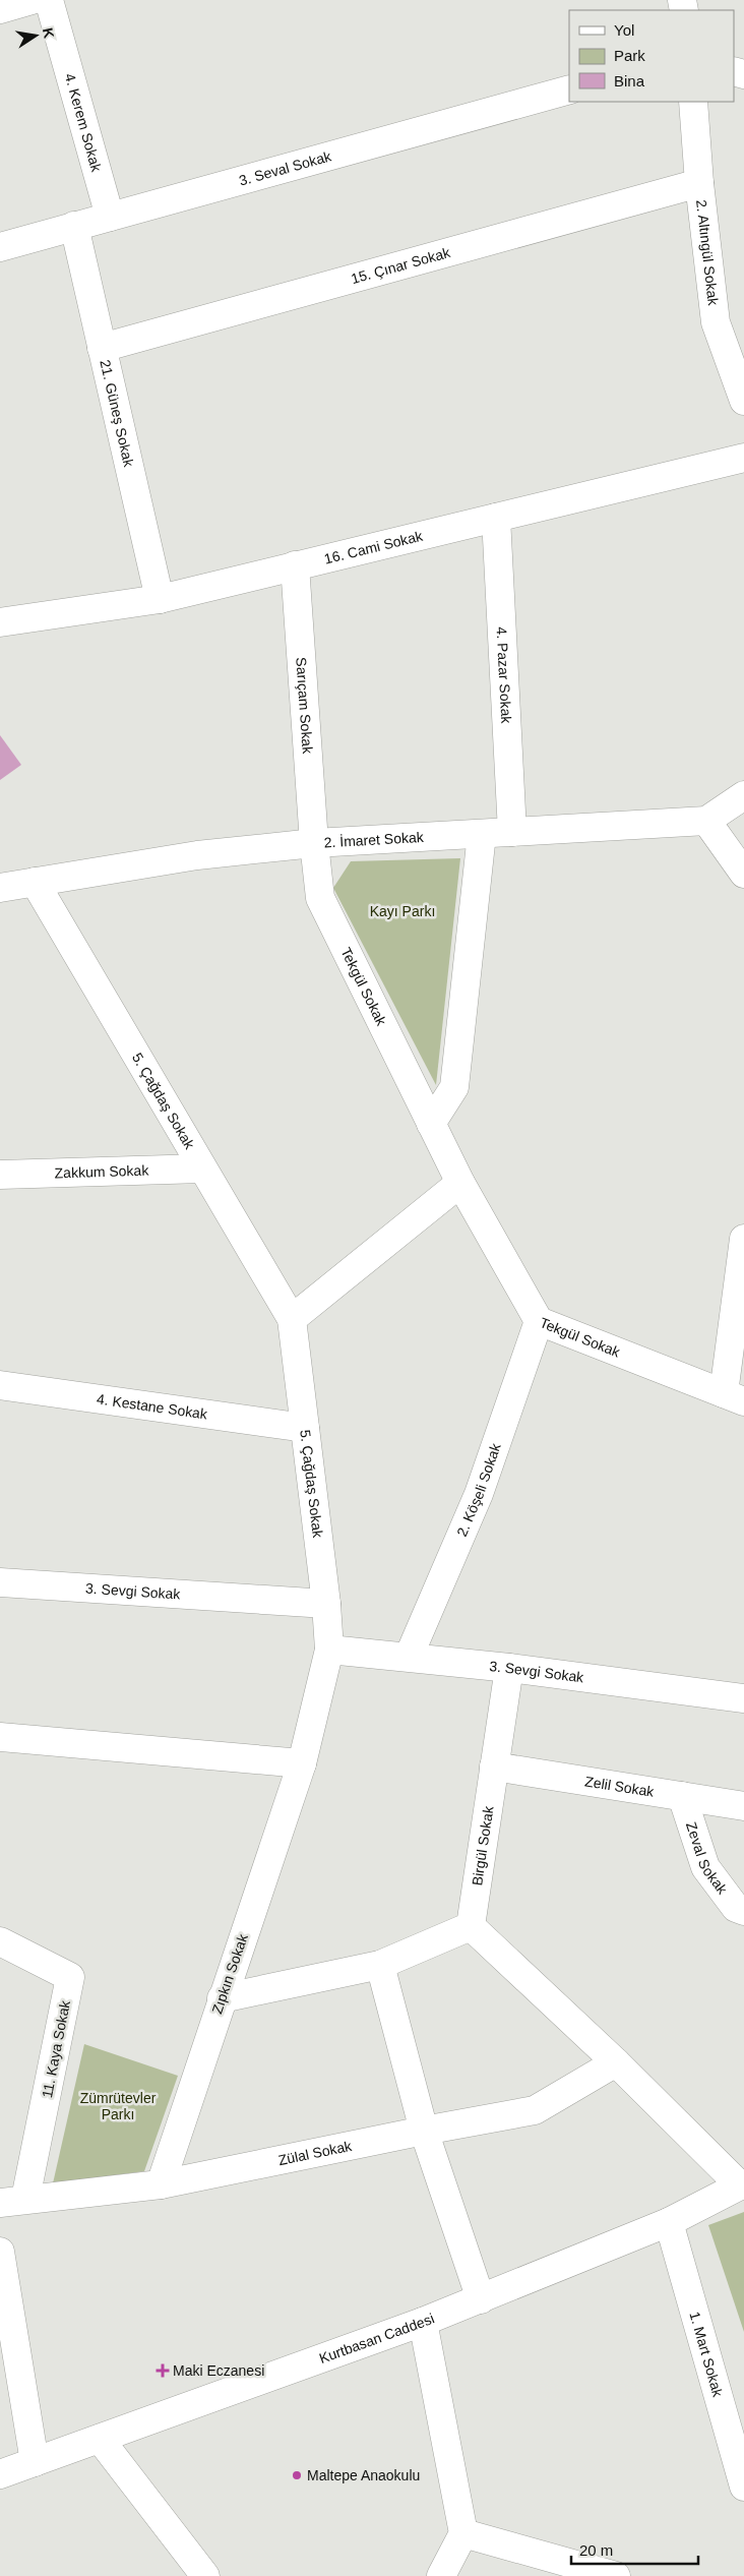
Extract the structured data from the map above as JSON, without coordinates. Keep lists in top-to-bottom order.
{
  "streets": {
    "street": [
      "4. Kerem Sokak",
      "3. Seval Sokak",
      "2. Altıngül Sokak",
      "15. Çınar Sokak",
      "21. Güneş Sokak",
      "16. Cami Sokak",
      "4. Pazar Sokak",
      "Sarıçam Sokak",
      "2. İmaret Sokak",
      "Tekgül Sokak",
      "5. Çağdaş Sokak",
      "Zakkum Sokak",
      "4. Kestane Sokak",
      "2. Köşeli Sokak",
      "3. Sevgi Sokak",
      "Zelil Sokak",
      "Birgül Sokak",
      "Zeval Sokak",
      "Zıpkın Sokak",
      "11. Kaya Sokak",
      "Zülal Sokak",
      "Kurtbasan Caddesi",
      "1. Mart Sokak"
    ]
  },
  "crossings": [
    ["4. Kerem Sokak", "3. Seval Sokak"],
    ["3. Seval Sokak", "21. Güneş Sokak"],
    ["2. Altıngül Sokak", "15. Çınar Sokak"],
    ["15. Çınar Sokak", "21. Güneş Sokak"],
    ["21. Güneş Sokak", "16. Cami Sokak"],
    ["16. Cami Sokak", "4. Pazar Sokak"],
    ["16. Cami Sokak", "Sarıçam Sokak"],
    ["4. Pazar Sokak", "2. İmaret Sokak"],
    ["Sarıçam Sokak", "2. İmaret Sokak"],
    ["Sarıçam Sokak", "Tekgül Sokak"],
    ["2. İmaret Sokak", "Tekgül Sokak"],
    ["2. İmaret Sokak", "5. Çağdaş Sokak"],
    ["Tekgül Sokak", "2. Köşeli Sokak"],
    ["5. Çağdaş Sokak", "Zakkum Sokak"],
    ["5. Çağdaş Sokak", "4. Kestane Sokak"],
    ["5. Çağdaş Sokak", "3. Sevgi Sokak"],
    ["5. Çağdaş Sokak", "Zıpkın Sokak"],
    ["2. Köşeli Sokak", "3. Sevgi Sokak"],
    ["3. Sevgi Sokak", "Birgül Sokak"],
    ["3. Sevgi Sokak", "Zıpkın Sokak"],
    ["Zelil Sokak", "Birgül Sokak"],
    ["Zelil Sokak", "Zeval Sokak"],
    ["Zıpkın Sokak", "Zülal Sokak"],
    ["11. Kaya Sokak", "Zülal Sokak"],
    ["Kurtbasan Caddesi", "1. Mart Sokak"]
  ],
  "parks": ["Kayı Parkı", "Zümrütevler Parkı"],
  "places": {
    "health": ["Maki Eczanesi"],
    "other": ["Maltepe Anaokulu"]
  },
  "legend": ["Yol", "Park", "Bina"],
  "scale_bar": "20 m",
  "north": "right"
}
